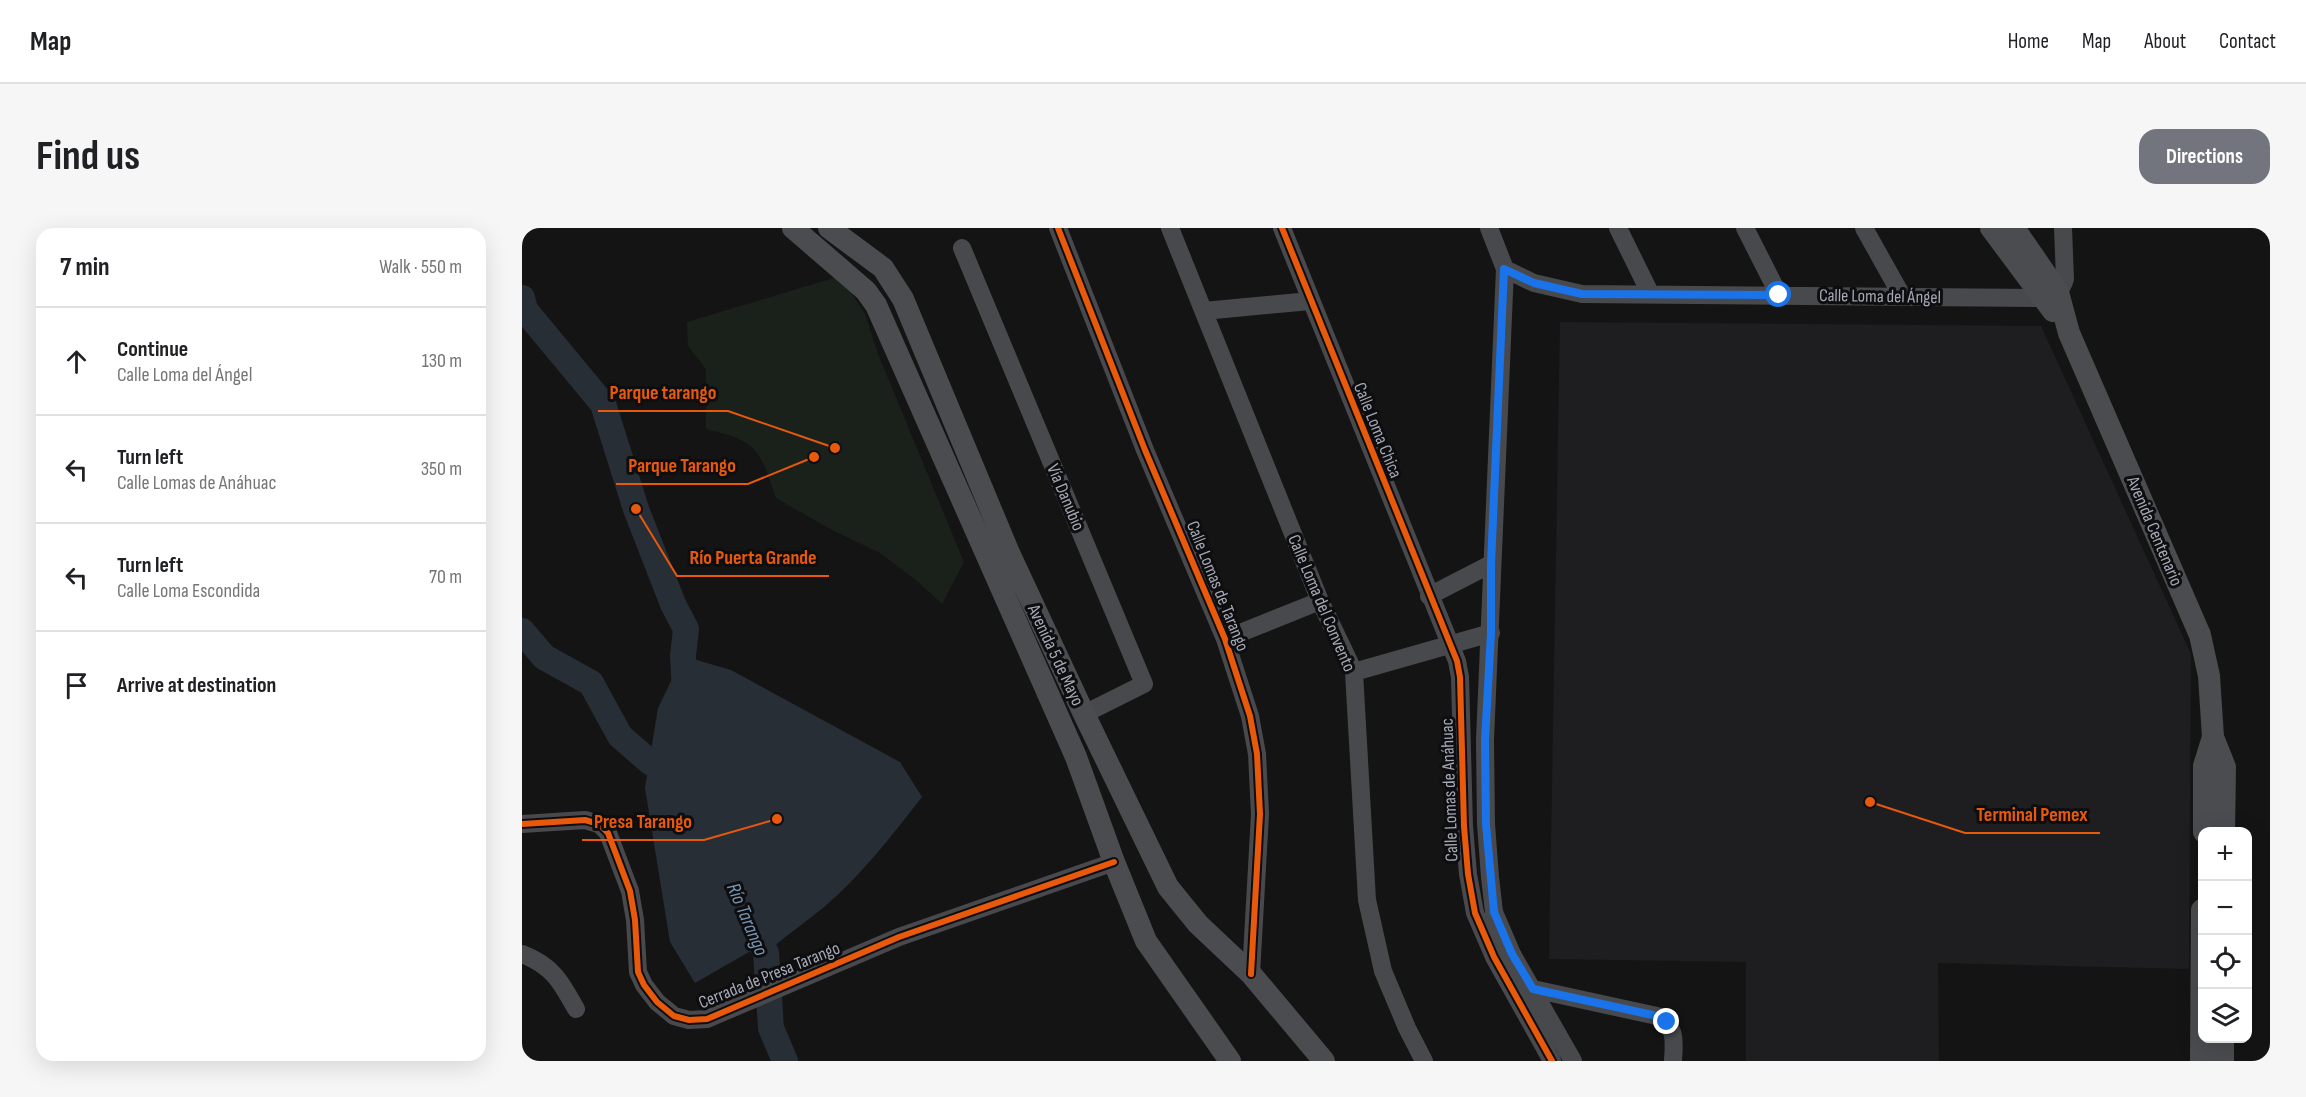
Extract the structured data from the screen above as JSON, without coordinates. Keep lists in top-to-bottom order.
{
  "streets": {
    "main road": ["Avenida Centenario", "Avenida 5 de Mayo"],
    "street": [
      "Calle Loma del Ángel",
      "Calle Loma Chica",
      "Vía Danubio",
      "Calle Lomas de Tarango",
      "Calle Loma del Convento",
      "Calle Lomas de Anáhuac",
      "Cerrada de Presa Tarango"
    ]
  },
  "crossings": [
    ["Calle Loma del Ángel", "Avenida Centenario"],
    ["Calle Loma del Ángel", "Calle Lomas de Anáhuac"],
    ["Calle Loma Chica", "Calle Lomas de Anáhuac"],
    ["Vía Danubio", "Avenida 5 de Mayo"],
    ["Calle Lomas de Tarango", "Avenida 5 de Mayo"],
    ["Avenida 5 de Mayo", "Cerrada de Presa Tarango"]
  ],
  "water": ["Río Tarango"],
  "places": [
    "Parque tarango",
    "Parque Tarango",
    "Río Puerta Grande",
    "Terminal Pemex",
    "Presa Tarango"
  ],
  "page": {
    "header": "Map",
    "nav": [
      "Home",
      "Map",
      "About",
      "Contact"
    ],
    "buttons": "Directions",
    "title": "Find us",
    "heading": ["7 min", "Walk · 550 m"],
    "list": [
      ["Continue", "Calle Loma del Ángel", "130 m"],
      ["Turn left", "Calle Lomas de Anáhuac", "350 m"],
      ["Turn left", "Calle Loma Escondida", "70 m"],
      "Arrive at destination"
    ],
    "map_buttons": ["+", "−"]
  }
}
